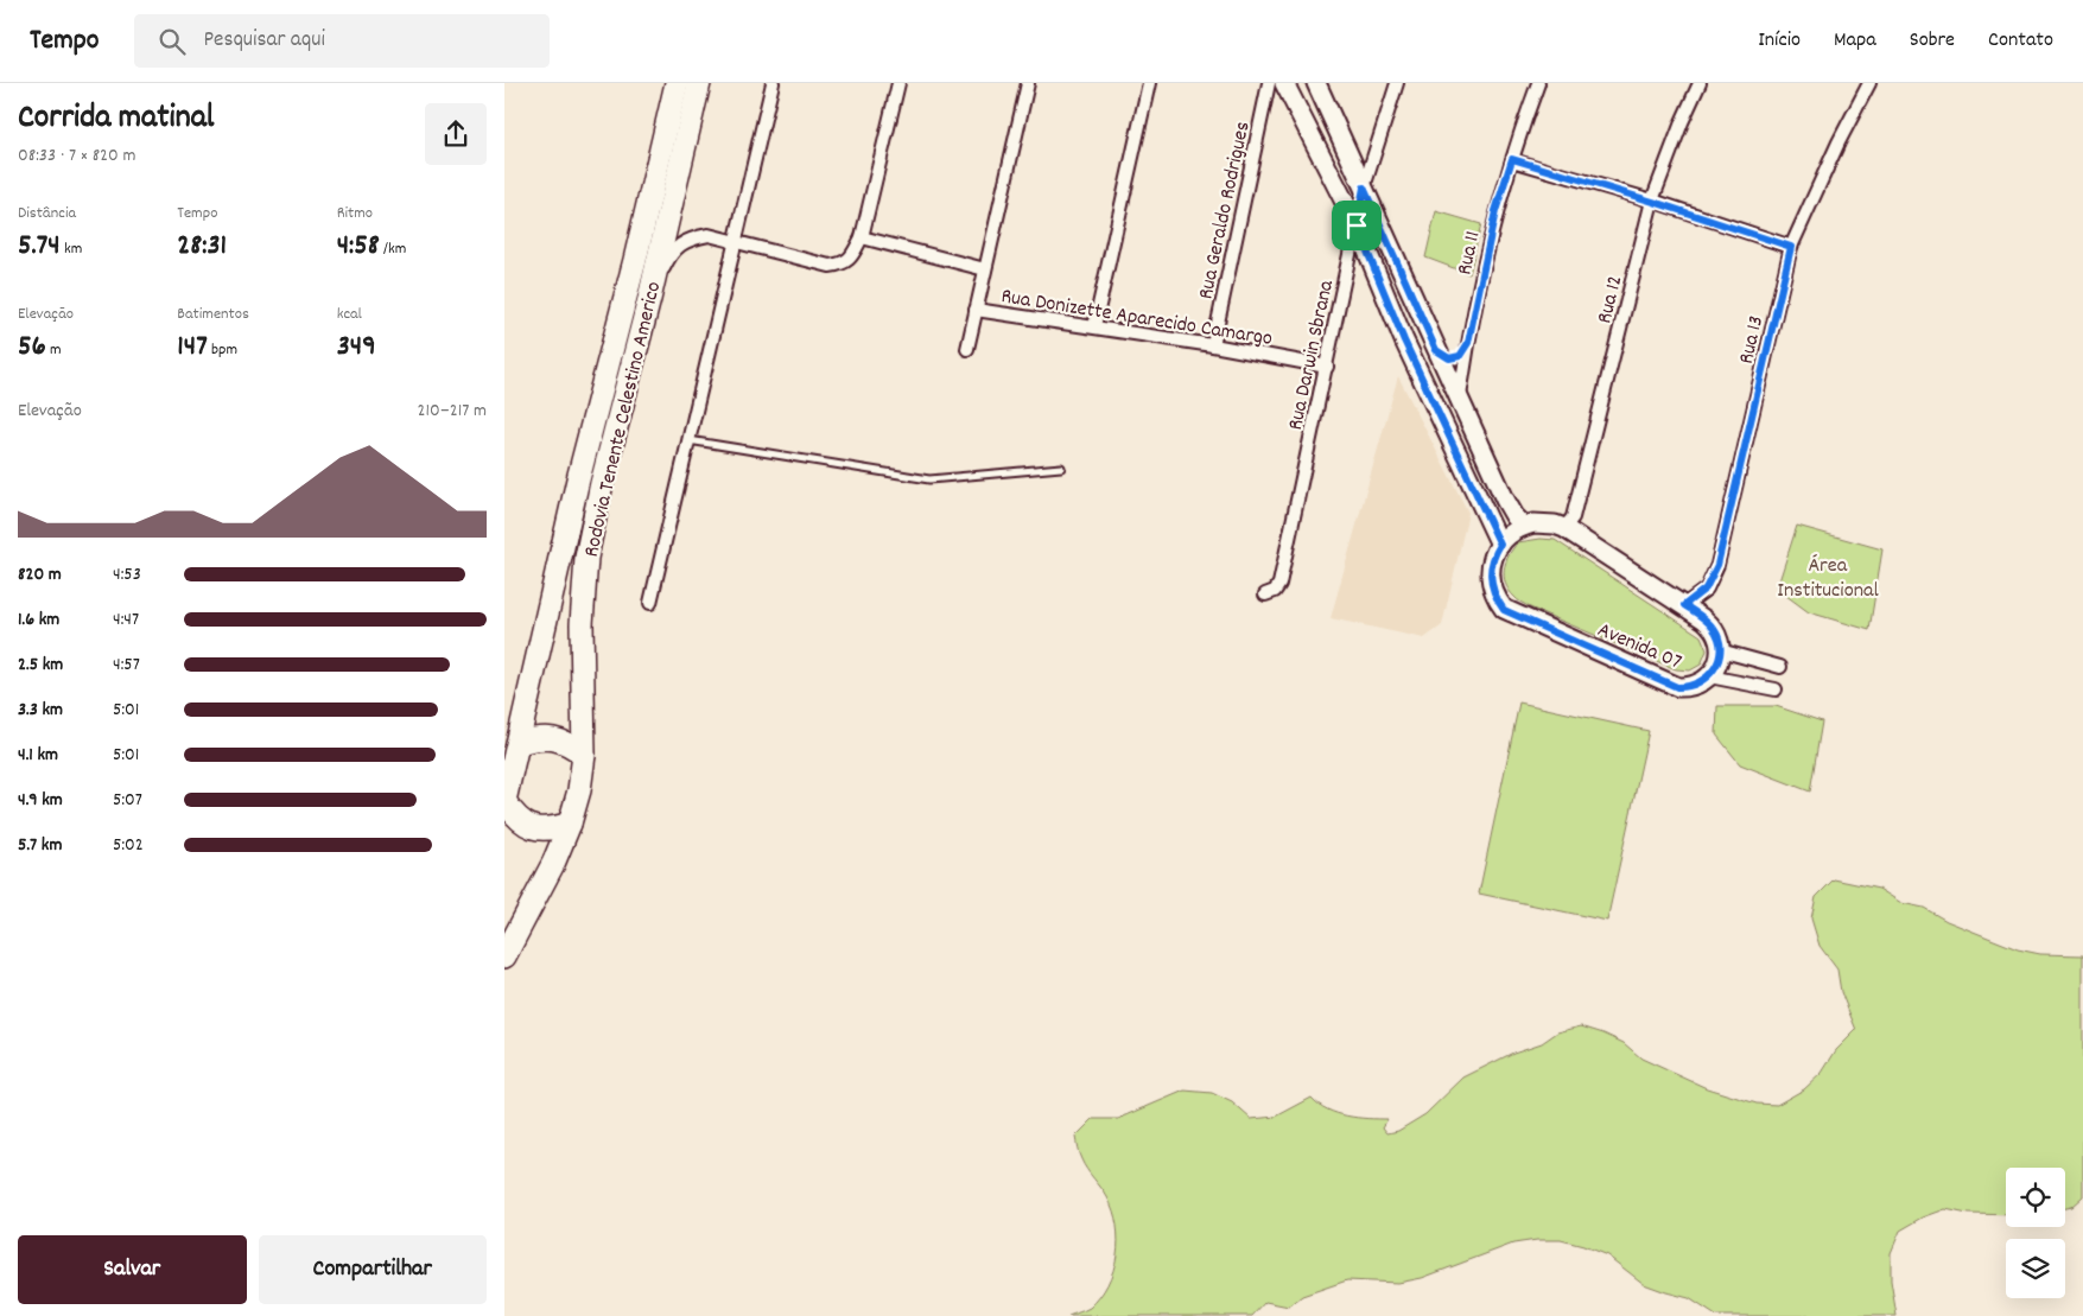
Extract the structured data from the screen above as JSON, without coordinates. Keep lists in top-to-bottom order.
{
  "streets": {
    "highway": ["Rodovia Tenente Celestino Americo"],
    "street": [
      "Rua Geraldo Rodrigues",
      "Rua 11",
      "Rua 12",
      "Rua Donizette Aparecido Camargo",
      "Rua 13",
      "Rua Darwin Sbrana",
      "Avenida 07"
    ]
  },
  "crossings": [
    ["Rua Geraldo Rodrigues", "Rua Donizette Aparecido Camargo"],
    ["Rua Donizette Aparecido Camargo", "Rua Darwin Sbrana"]
  ],
  "parks": ["Área Institucional"],
  "page": {
    "header": "Tempo",
    "search": "Pesquisar aqui",
    "nav": [
      "Início",
      "Mapa",
      "Sobre",
      "Contato"
    ],
    "heading": ["Corrida matinal", "08:33 · 7 × 820 m"],
    "stats": [
      ["Distância", "5.74 km"],
      ["Tempo", "28:31"],
      ["Ritmo", "4:58 /km"],
      ["Elevação", "56 m"],
      ["Batimentos", "147 bpm"],
      ["kcal", "349"]
    ],
    "chart": ["Elevação", "210–217 m"],
    "list": [
      {
        "name": "820 m",
        "note": "4:53"
      },
      {
        "name": "1.6 km",
        "note": "4:47"
      },
      {
        "name": "2.5 km",
        "note": "4:57"
      },
      {
        "name": "3.3 km",
        "note": "5:01"
      },
      {
        "name": "4.1 km",
        "note": "5:01"
      },
      {
        "name": "4.9 km",
        "note": "5:07"
      },
      {
        "name": "5.7 km",
        "note": "5:02"
      }
    ],
    "buttons": ["Salvar", "Compartilhar"]
  }
}
